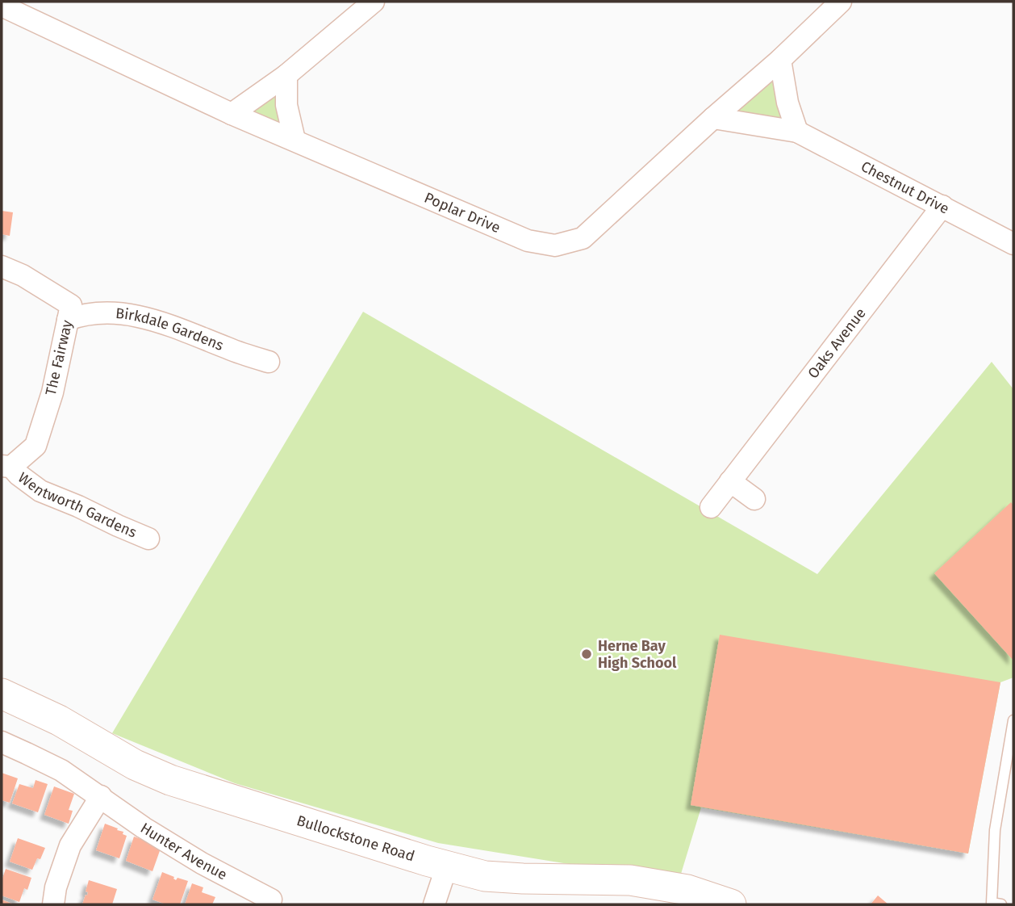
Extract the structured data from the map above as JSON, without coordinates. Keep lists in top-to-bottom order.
{
  "streets": {
    "street": [
      "Chestnut Drive",
      "Poplar Drive",
      "Birkdale Gardens",
      "Oaks Avenue",
      "The Fairway",
      "Wentworth Gardens",
      "Bullockstone Road",
      "Hunter Avenue"
    ]
  },
  "crossings": [
    ["Chestnut Drive", "Poplar Drive"],
    ["Chestnut Drive", "Oaks Avenue"],
    ["Birkdale Gardens", "The Fairway"],
    ["The Fairway", "Wentworth Gardens"]
  ],
  "places": ["Herne Bay High School"]
}
